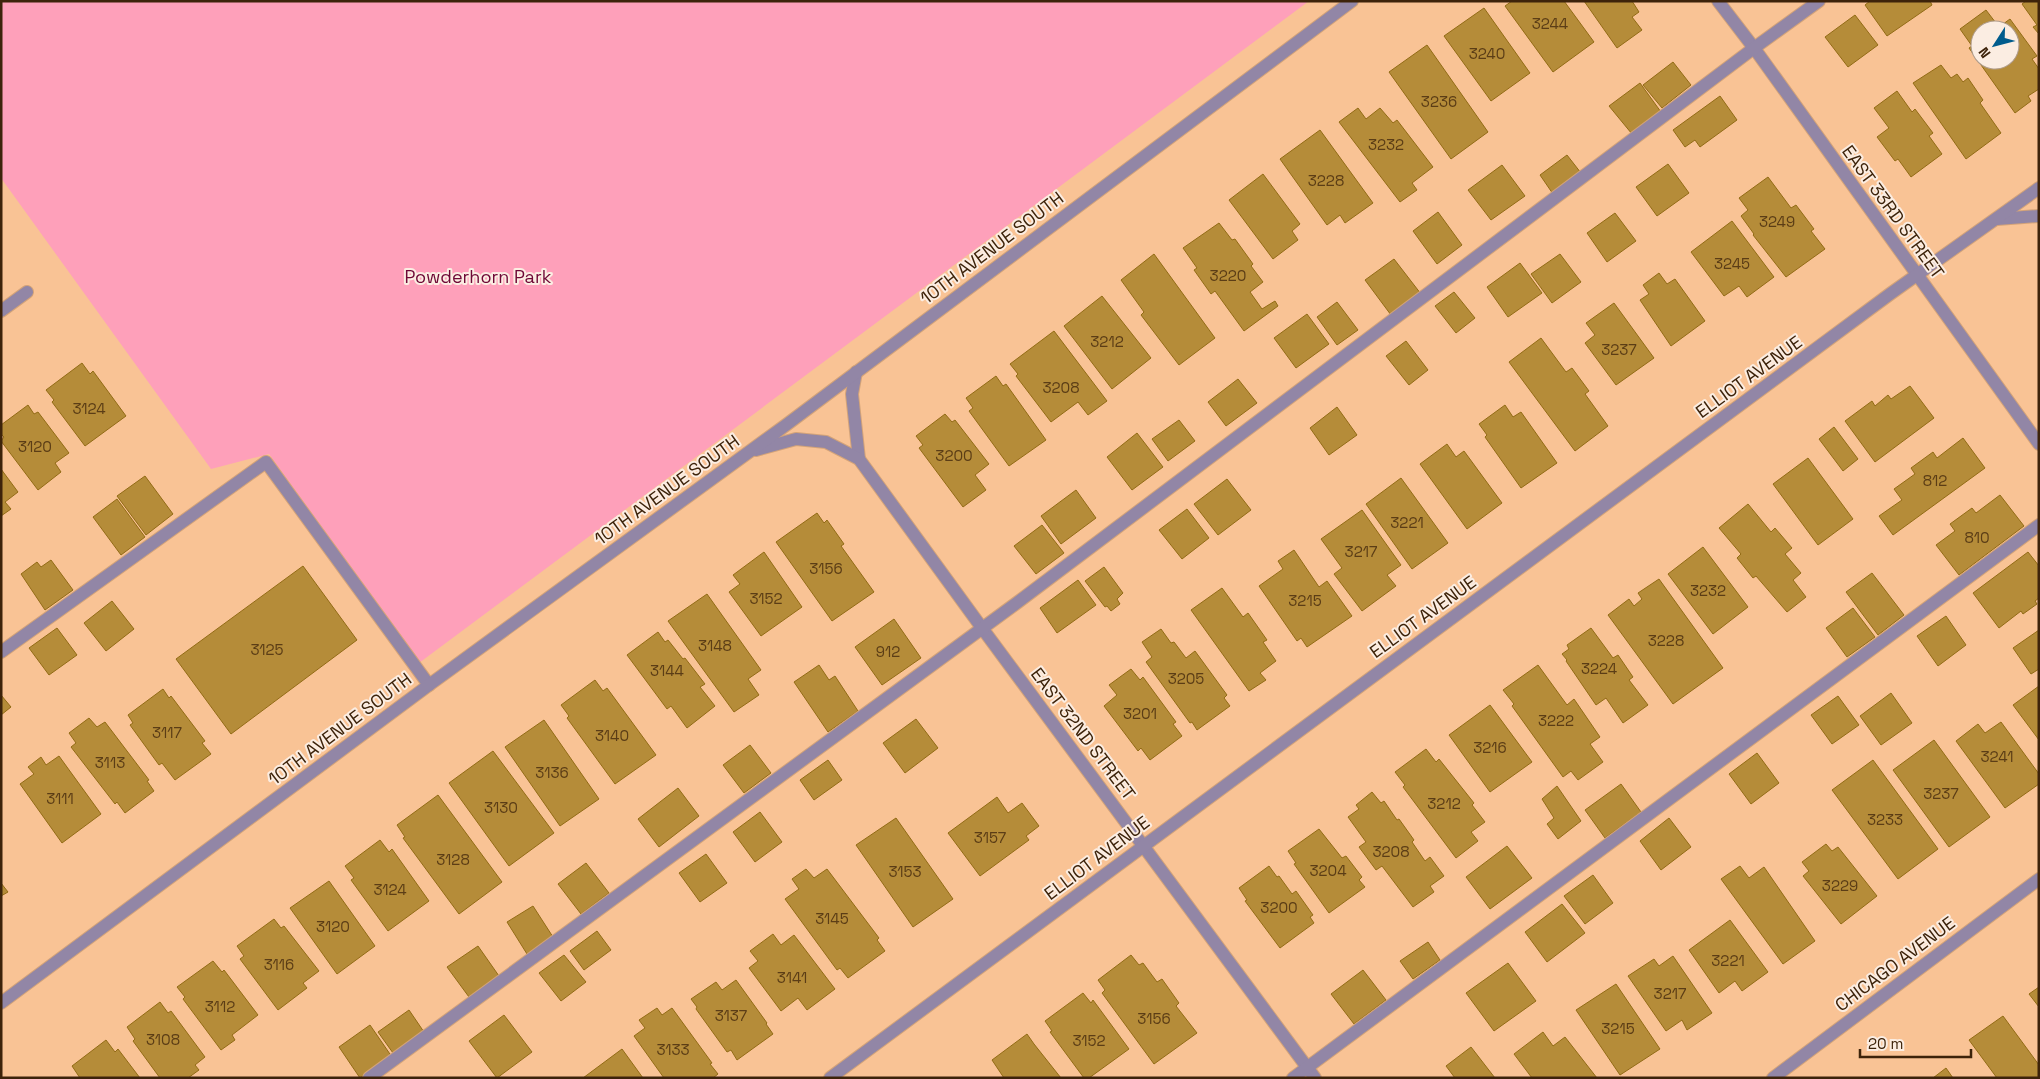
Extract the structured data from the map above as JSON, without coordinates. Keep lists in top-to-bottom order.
{
  "streets": {
    "street": [
      "EAST 33RD STREET",
      "10TH AVENUE SOUTH",
      "ELLIOT AVENUE",
      "EAST 32ND STREET",
      "CHICAGO AVENUE"
    ]
  },
  "crossings": [
    ["EAST 33RD STREET", "ELLIOT AVENUE"],
    ["10TH AVENUE SOUTH", "EAST 32ND STREET"],
    ["ELLIOT AVENUE", "EAST 32ND STREET"]
  ],
  "parks": ["Powderhorn Park"],
  "house_numbers": [
    "3244",
    "3240",
    "3236",
    "3232",
    "3228",
    "3249",
    "3245",
    "3220",
    "3212",
    "3237",
    "3208",
    "3124",
    "3120",
    "3200",
    "812",
    "3221",
    "810",
    "3217",
    "3156",
    "3232",
    "3152",
    "3215",
    "3228",
    "3148",
    "3125",
    "912",
    "3224",
    "3144",
    "3205",
    "3201",
    "3222",
    "3117",
    "3140",
    "3216",
    "3241",
    "3113",
    "3136",
    "3237",
    "3111",
    "3212",
    "3130",
    "3233",
    "3157",
    "3208",
    "3128",
    "3204",
    "3153",
    "3229",
    "3124",
    "3200",
    "3145",
    "3120",
    "3221",
    "3116",
    "3141",
    "3217",
    "3112",
    "3137",
    "3156",
    "3215",
    "3108",
    "3152",
    "3133"
  ],
  "scale_bar": "20 m",
  "north": "bottom left"
}
